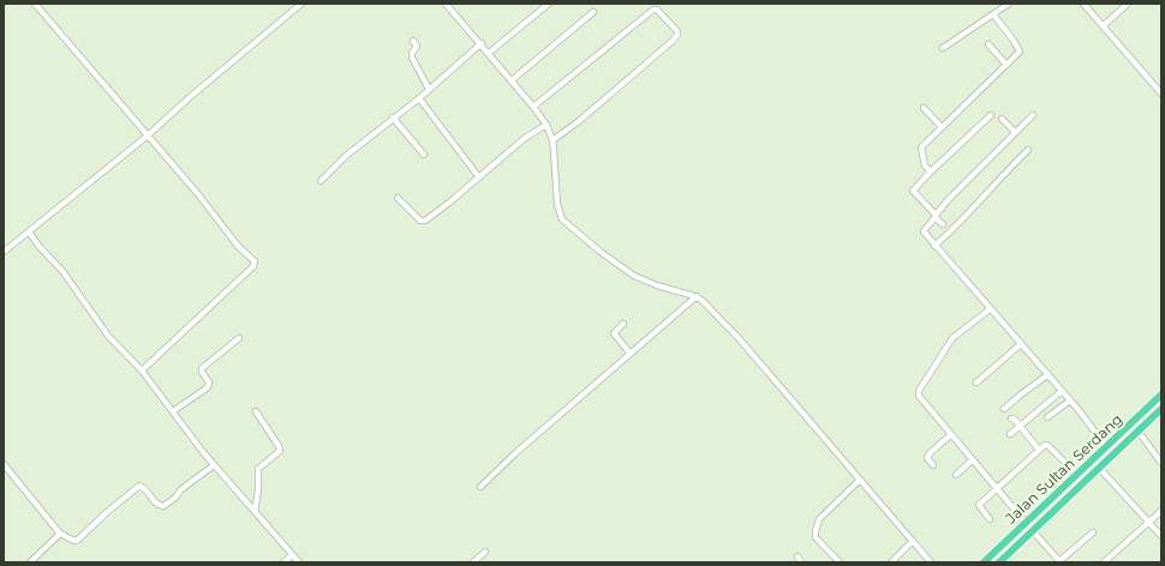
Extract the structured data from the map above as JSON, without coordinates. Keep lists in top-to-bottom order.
{
  "streets": {
    "highway": ["Jalan Sultan Serdang"]
  }
}
